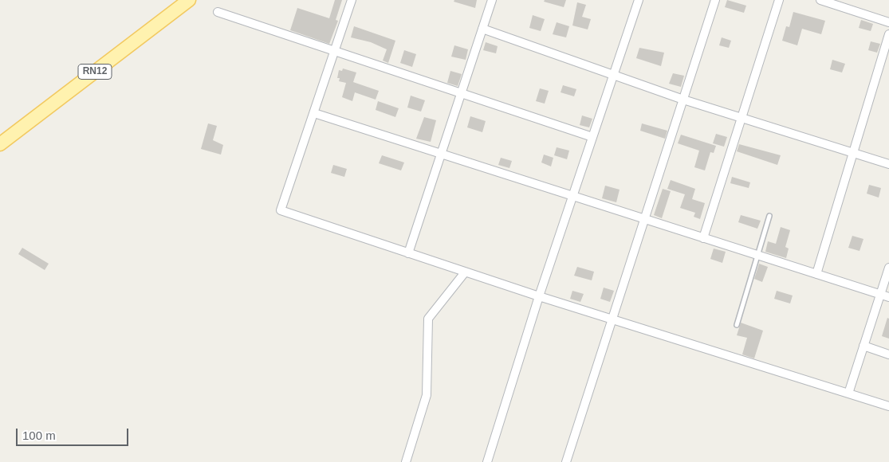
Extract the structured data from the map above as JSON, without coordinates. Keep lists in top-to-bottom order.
{
  "streets": {
    "main road": ["RN12"]
  },
  "scale_bar": "100 m"
}
